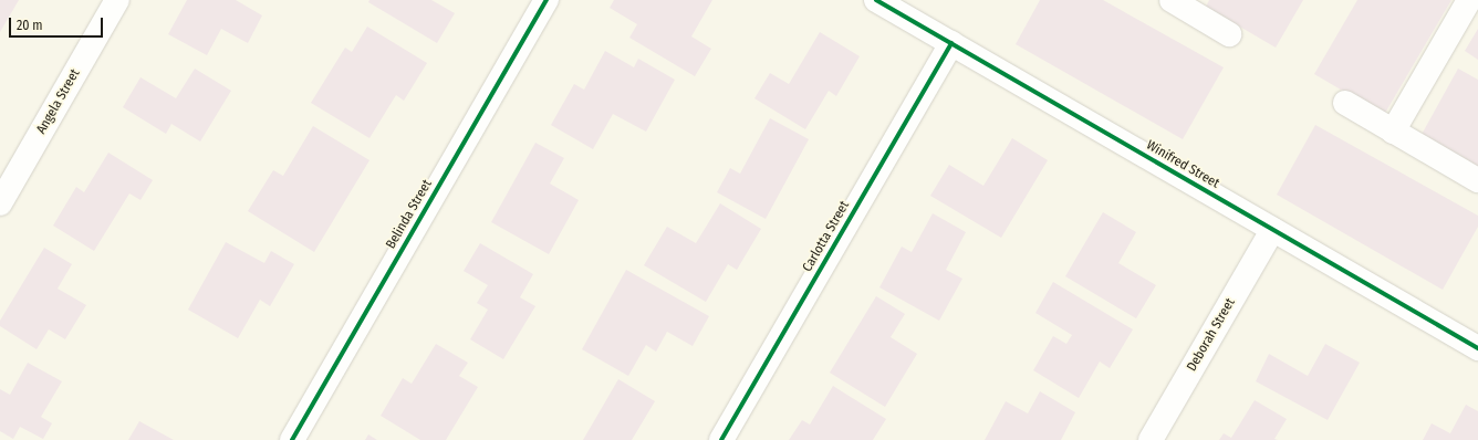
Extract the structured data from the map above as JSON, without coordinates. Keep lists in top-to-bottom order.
{
  "streets": {
    "street": [
      "Angela Street",
      "Winifred Street",
      "Belinda Street",
      "Carlotta Street",
      "Deborah Street"
    ]
  },
  "crossings": [
    ["Winifred Street", "Carlotta Street"],
    ["Winifred Street", "Deborah Street"]
  ],
  "scale_bar": "20 m"
}
